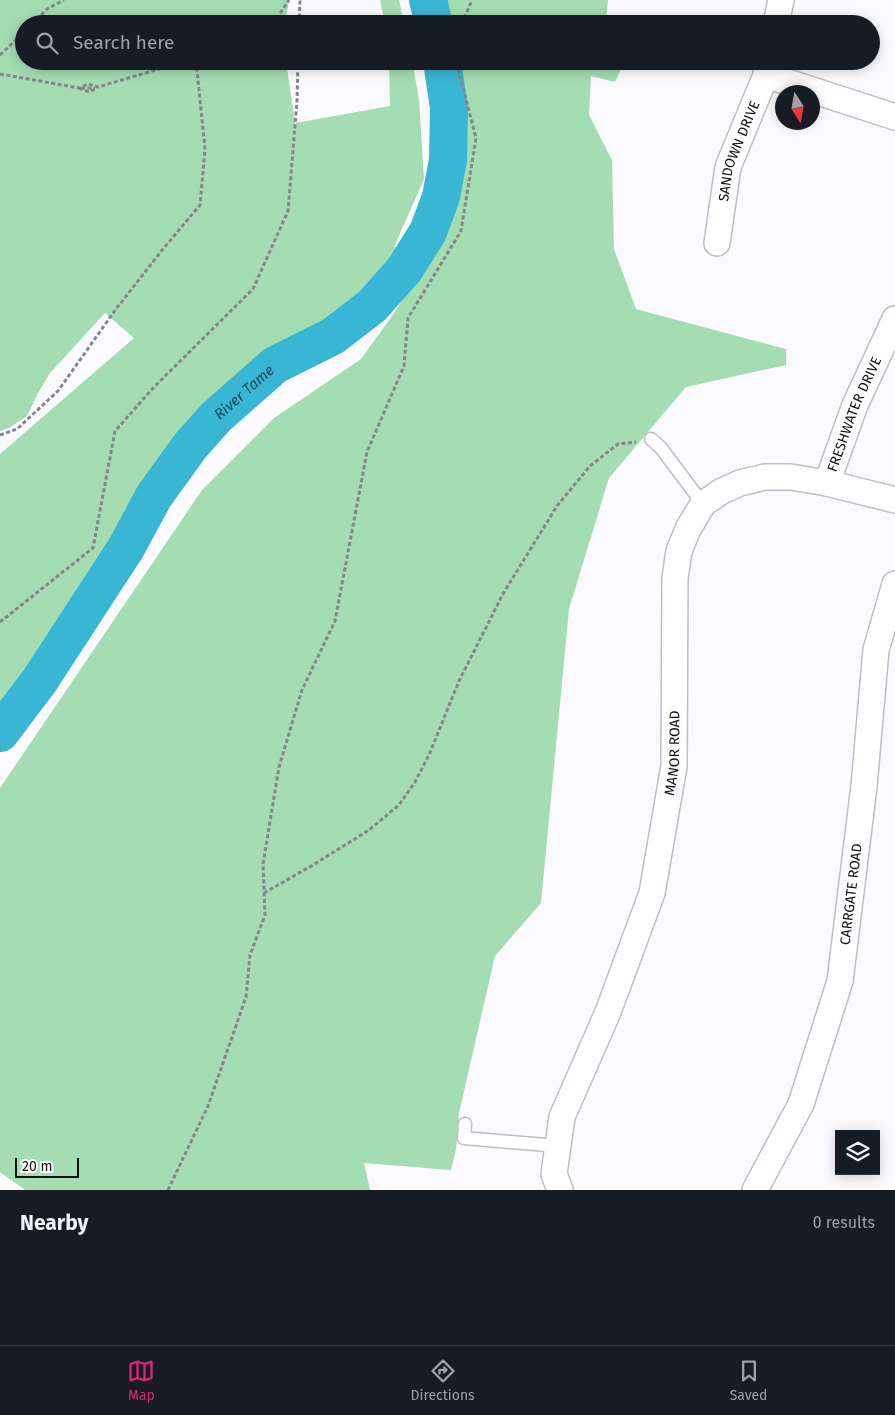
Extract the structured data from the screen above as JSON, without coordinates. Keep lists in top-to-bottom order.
{
  "streets": {
    "street": [
      "SANDOWN DRIVE",
      "FRESHWATER DRIVE",
      "MANOR ROAD",
      "CARRGATE ROAD"
    ]
  },
  "crossings": [
    ["FRESHWATER DRIVE", "MANOR ROAD"]
  ],
  "water": ["River Tame"],
  "scale_bar": "20 m",
  "north": "bottom",
  "page": {
    "search": "Search here",
    "scale": "20 m",
    "heading": ["Nearby", "0 results"],
    "nav": ["Map", "Directions", "Saved"]
  }
}
